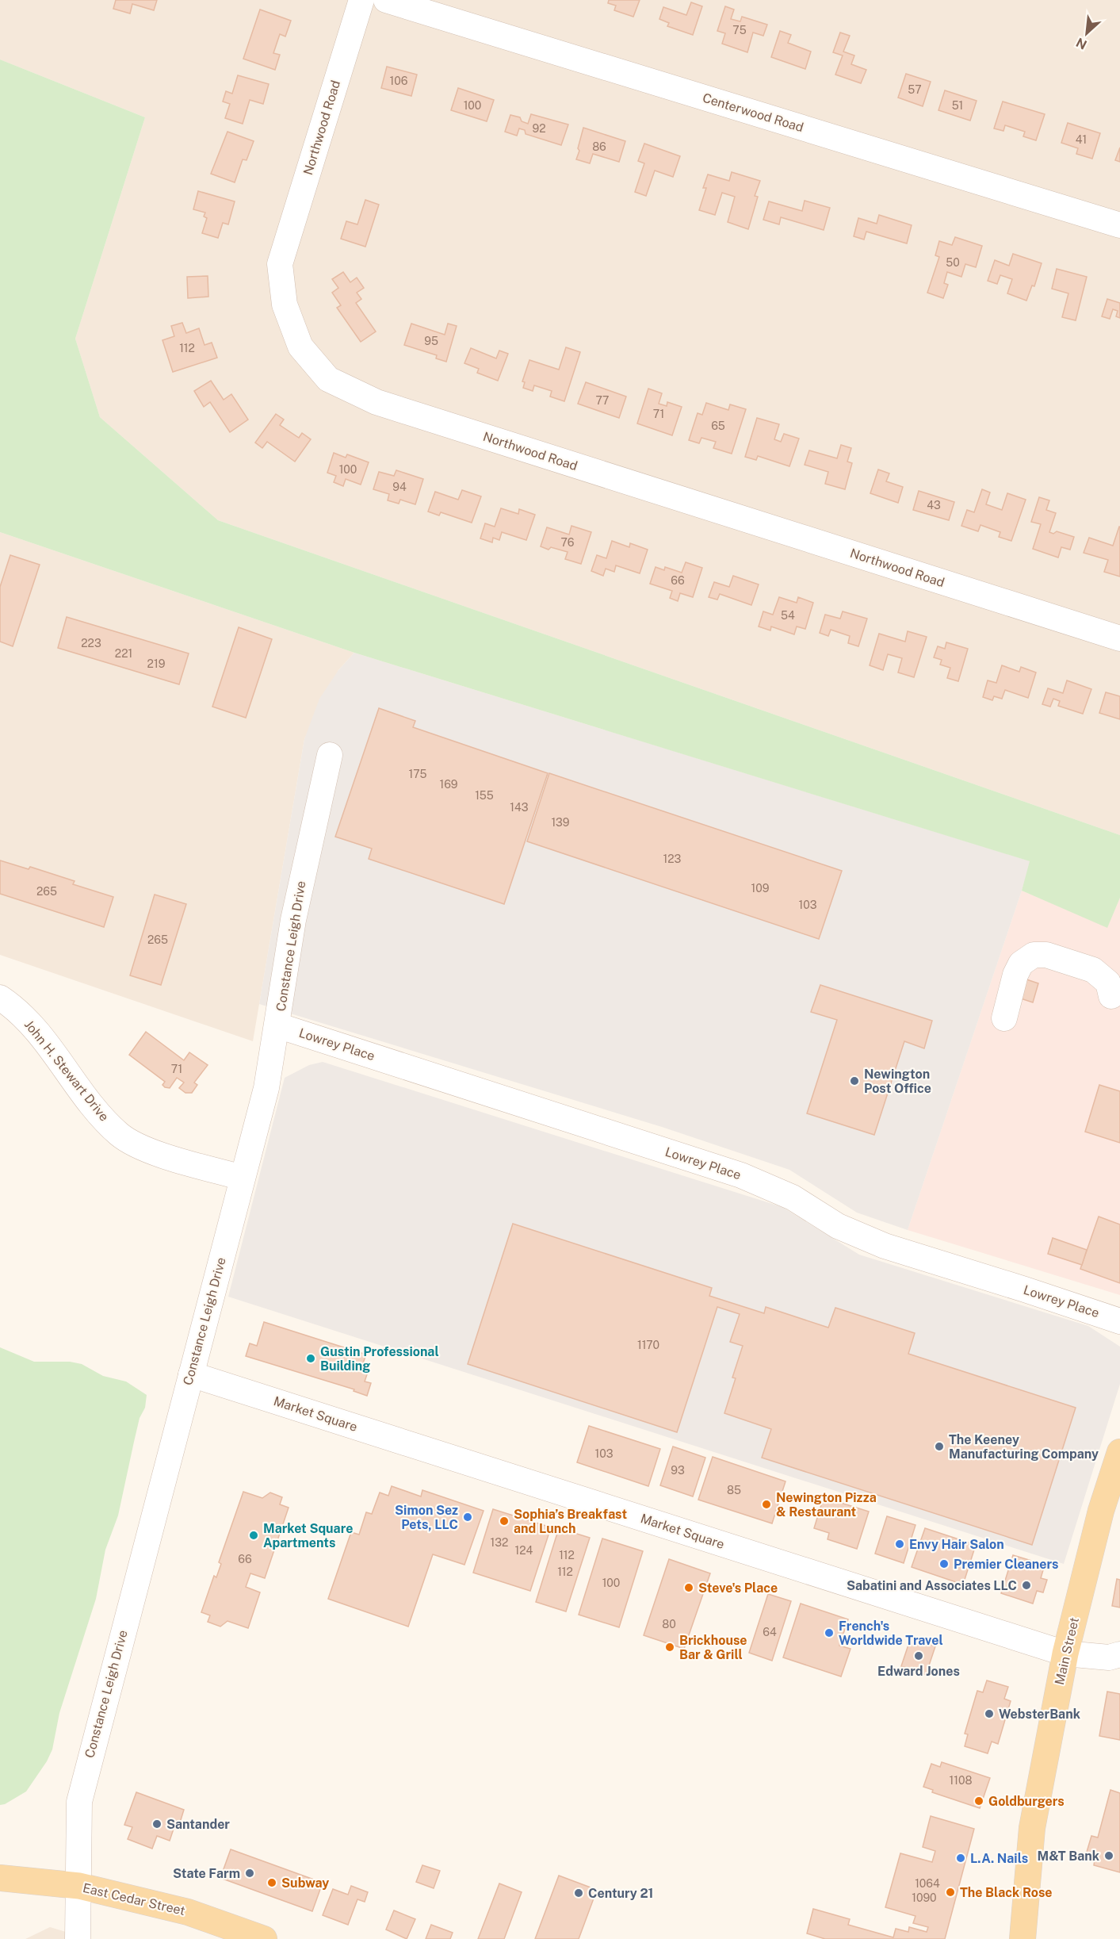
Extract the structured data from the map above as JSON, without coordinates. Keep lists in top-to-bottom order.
{
  "streets": {
    "main road": ["Main Street", "East Cedar Street"],
    "street": [
      "Centerwood Road",
      "Northwood Road",
      "Constance Leigh Drive",
      "Lowrey Place",
      "John H. Stewart Drive",
      "Market Square"
    ]
  },
  "crossings": [
    ["Constance Leigh Drive", "Lowrey Place"],
    ["Constance Leigh Drive", "John H. Stewart Drive"],
    ["Constance Leigh Drive", "Market Square"],
    ["Constance Leigh Drive", "East Cedar Street"],
    ["Market Square", "Main Street"]
  ],
  "places": [
    "Newington Post Office",
    "Gustin Professional Building",
    "The Keeney Manufacturing Company",
    "Newington Pizza & Restaurant",
    "Simon Sez Pets, LLC",
    "Sophia’s Breakfast and Lunch",
    "Market Square Apartments",
    "Envy Hair Salon",
    "Premier Cleaners",
    "Sabatini and Associates LLC",
    "Steve's Place",
    "French's Worldwide Travel",
    "Brickhouse Bar & Grill",
    "Edward Jones",
    "WebsterBank",
    "Goldburgers",
    "Santander",
    "M&T Bank",
    "L.A. Nails",
    "State Farm",
    "Subway",
    "The Black Rose",
    "Century 21"
  ],
  "house_numbers": [
    "75",
    "106",
    "57",
    "100",
    "51",
    "92",
    "41",
    "86",
    "50",
    "95",
    "112",
    "77",
    "71",
    "65",
    "100",
    "94",
    "43",
    "76",
    "66",
    "54",
    "223",
    "221",
    "219",
    "175",
    "169",
    "155",
    "143",
    "139",
    "123",
    "109",
    "265",
    "103",
    "265",
    "71",
    "1170",
    "103",
    "93",
    "85",
    "132",
    "124",
    "112",
    "66",
    "112",
    "100",
    "80",
    "64",
    "1108",
    "1064",
    "1090"
  ],
  "north": "bottom left"
}
